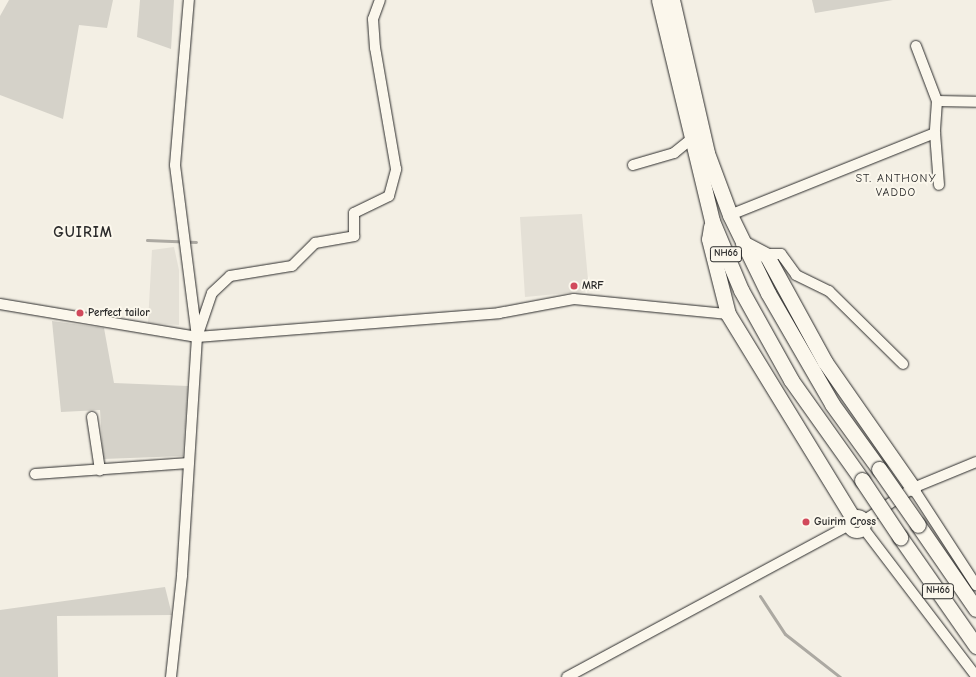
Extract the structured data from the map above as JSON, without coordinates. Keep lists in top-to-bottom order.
{
  "streets": {
    "highway": ["NH66"]
  },
  "districts": ["ST. ANTHONY VADDO", "GUIRIM"],
  "places": ["MRF", "Perfect tailor", "Guirim Cross"]
}
